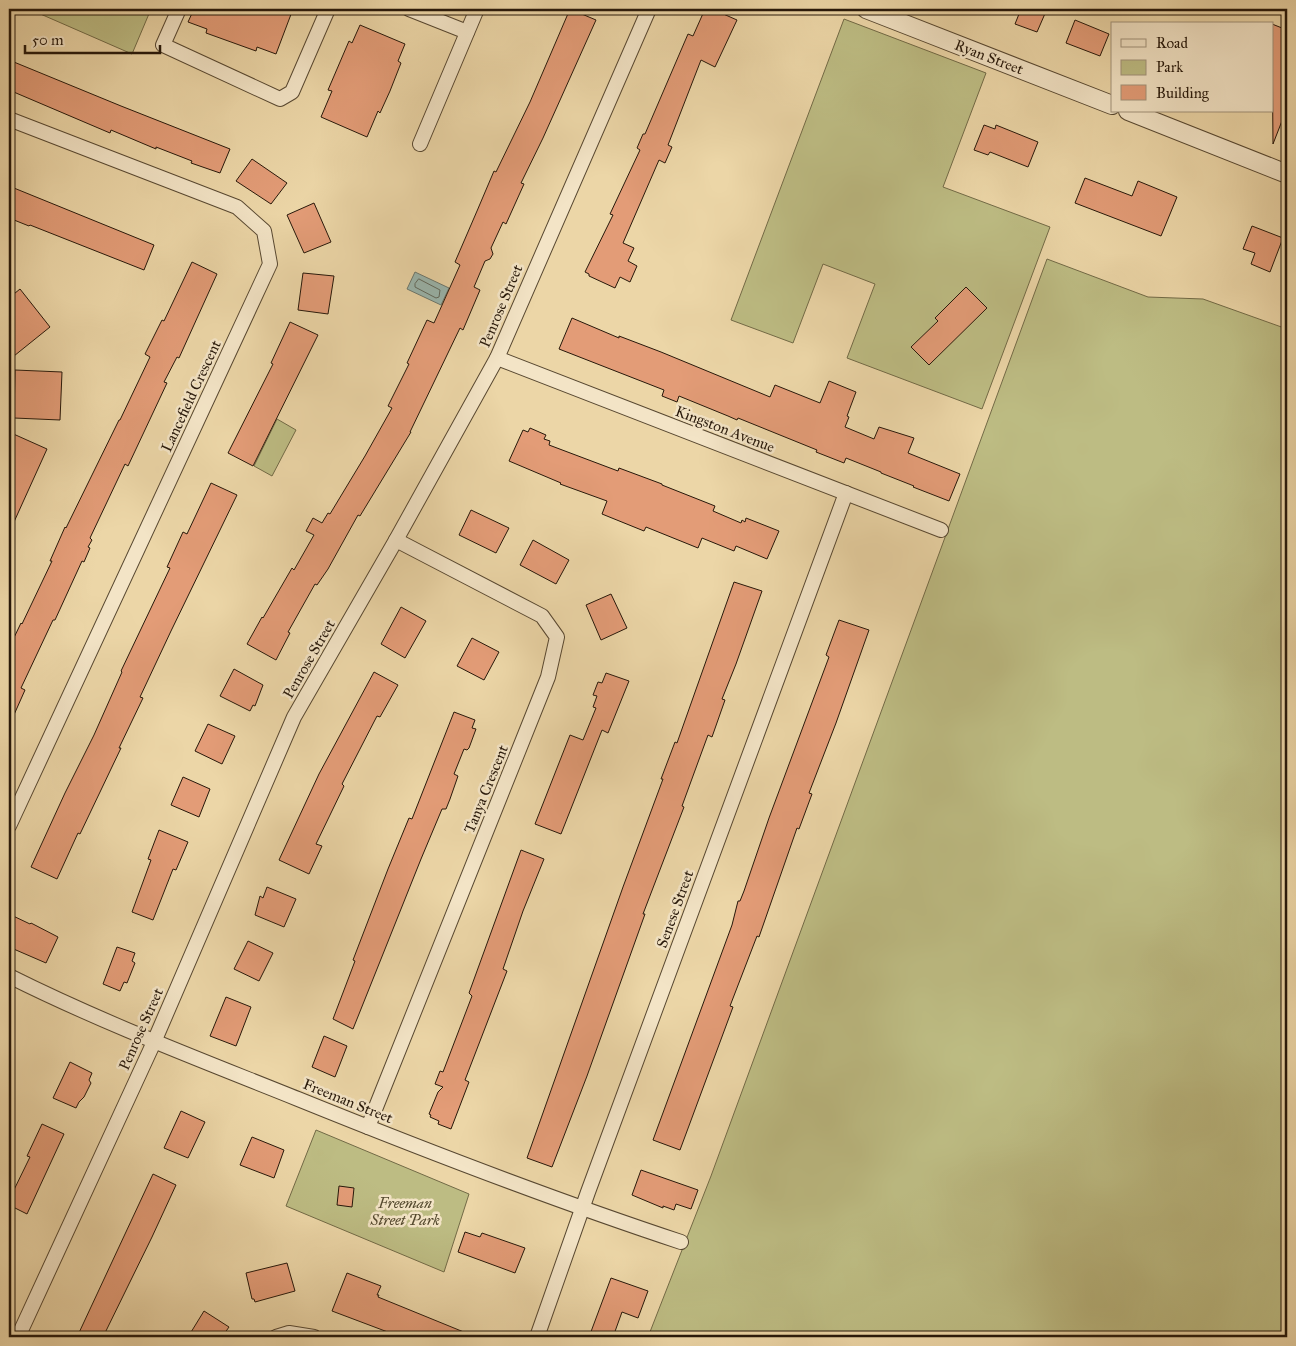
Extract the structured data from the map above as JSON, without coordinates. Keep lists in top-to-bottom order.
{
  "streets": {
    "street": [
      "Ryan Street",
      "Penrose Street",
      "Lancefield Crescent",
      "Kingston Avenue",
      "Tanya Crescent",
      "Senese Street",
      "Freeman Street"
    ]
  },
  "crossings": [
    ["Penrose Street", "Kingston Avenue"],
    ["Penrose Street", "Tanya Crescent"],
    ["Penrose Street", "Freeman Street"],
    ["Kingston Avenue", "Senese Street"],
    ["Tanya Crescent", "Freeman Street"],
    ["Senese Street", "Freeman Street"]
  ],
  "parks": ["Freeman Street Park"],
  "legend": ["Road", "Park", "Building"],
  "scale_bar": "50 m"
}
